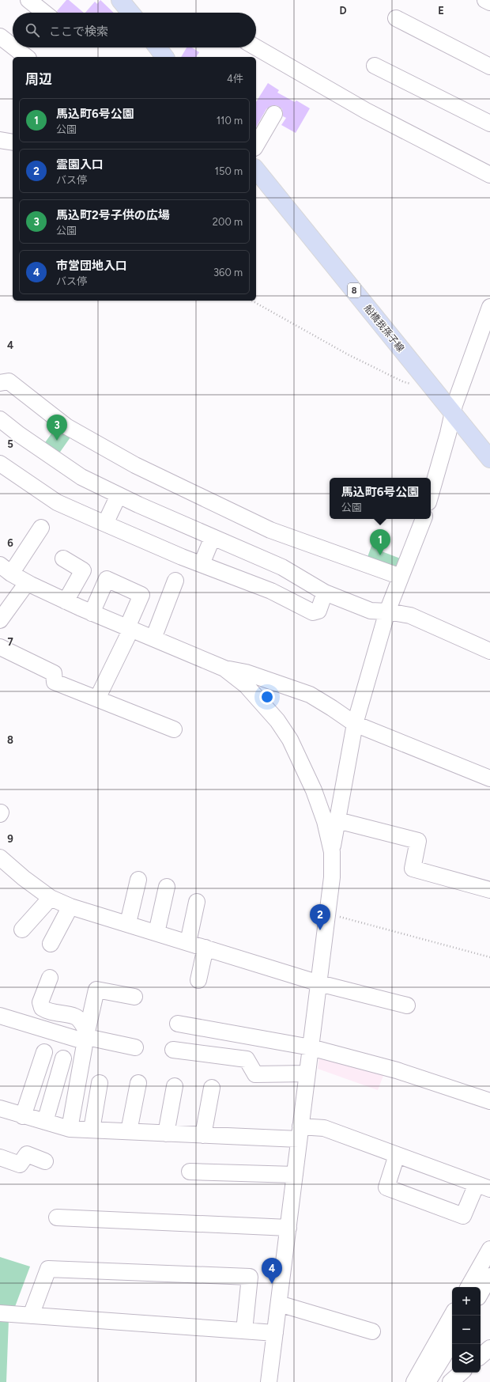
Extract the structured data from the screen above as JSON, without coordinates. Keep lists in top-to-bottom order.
{
  "streets": {
    "main road": ["8", "船橋我孫子線"]
  },
  "page": {
    "search": "ここで検索",
    "heading": ["周辺", "4件"],
    "list": [
      {
        "mark": "1",
        "name": "馬込町6号公園",
        "note": "公園",
        "value": "110 m"
      },
      {
        "mark": "2",
        "name": "霊園入口",
        "note": "バス停",
        "value": "150 m"
      },
      {
        "mark": "3",
        "name": "馬込町2号子供の広場",
        "note": "公園",
        "value": "200 m"
      },
      {
        "mark": "4",
        "name": "市営団地入口",
        "note": "バス停",
        "value": "360 m"
      }
    ],
    "pins": [
      "3",
      "1",
      "2",
      "4"
    ],
    "popup": ["馬込町6号公園", "公園"],
    "map_buttons": ["+", "−"]
  },
  "grid": {
    "columns": ["D", "E"],
    "rows": [
      "4",
      "5",
      "6",
      "7",
      "8",
      "9"
    ]
  }
}
